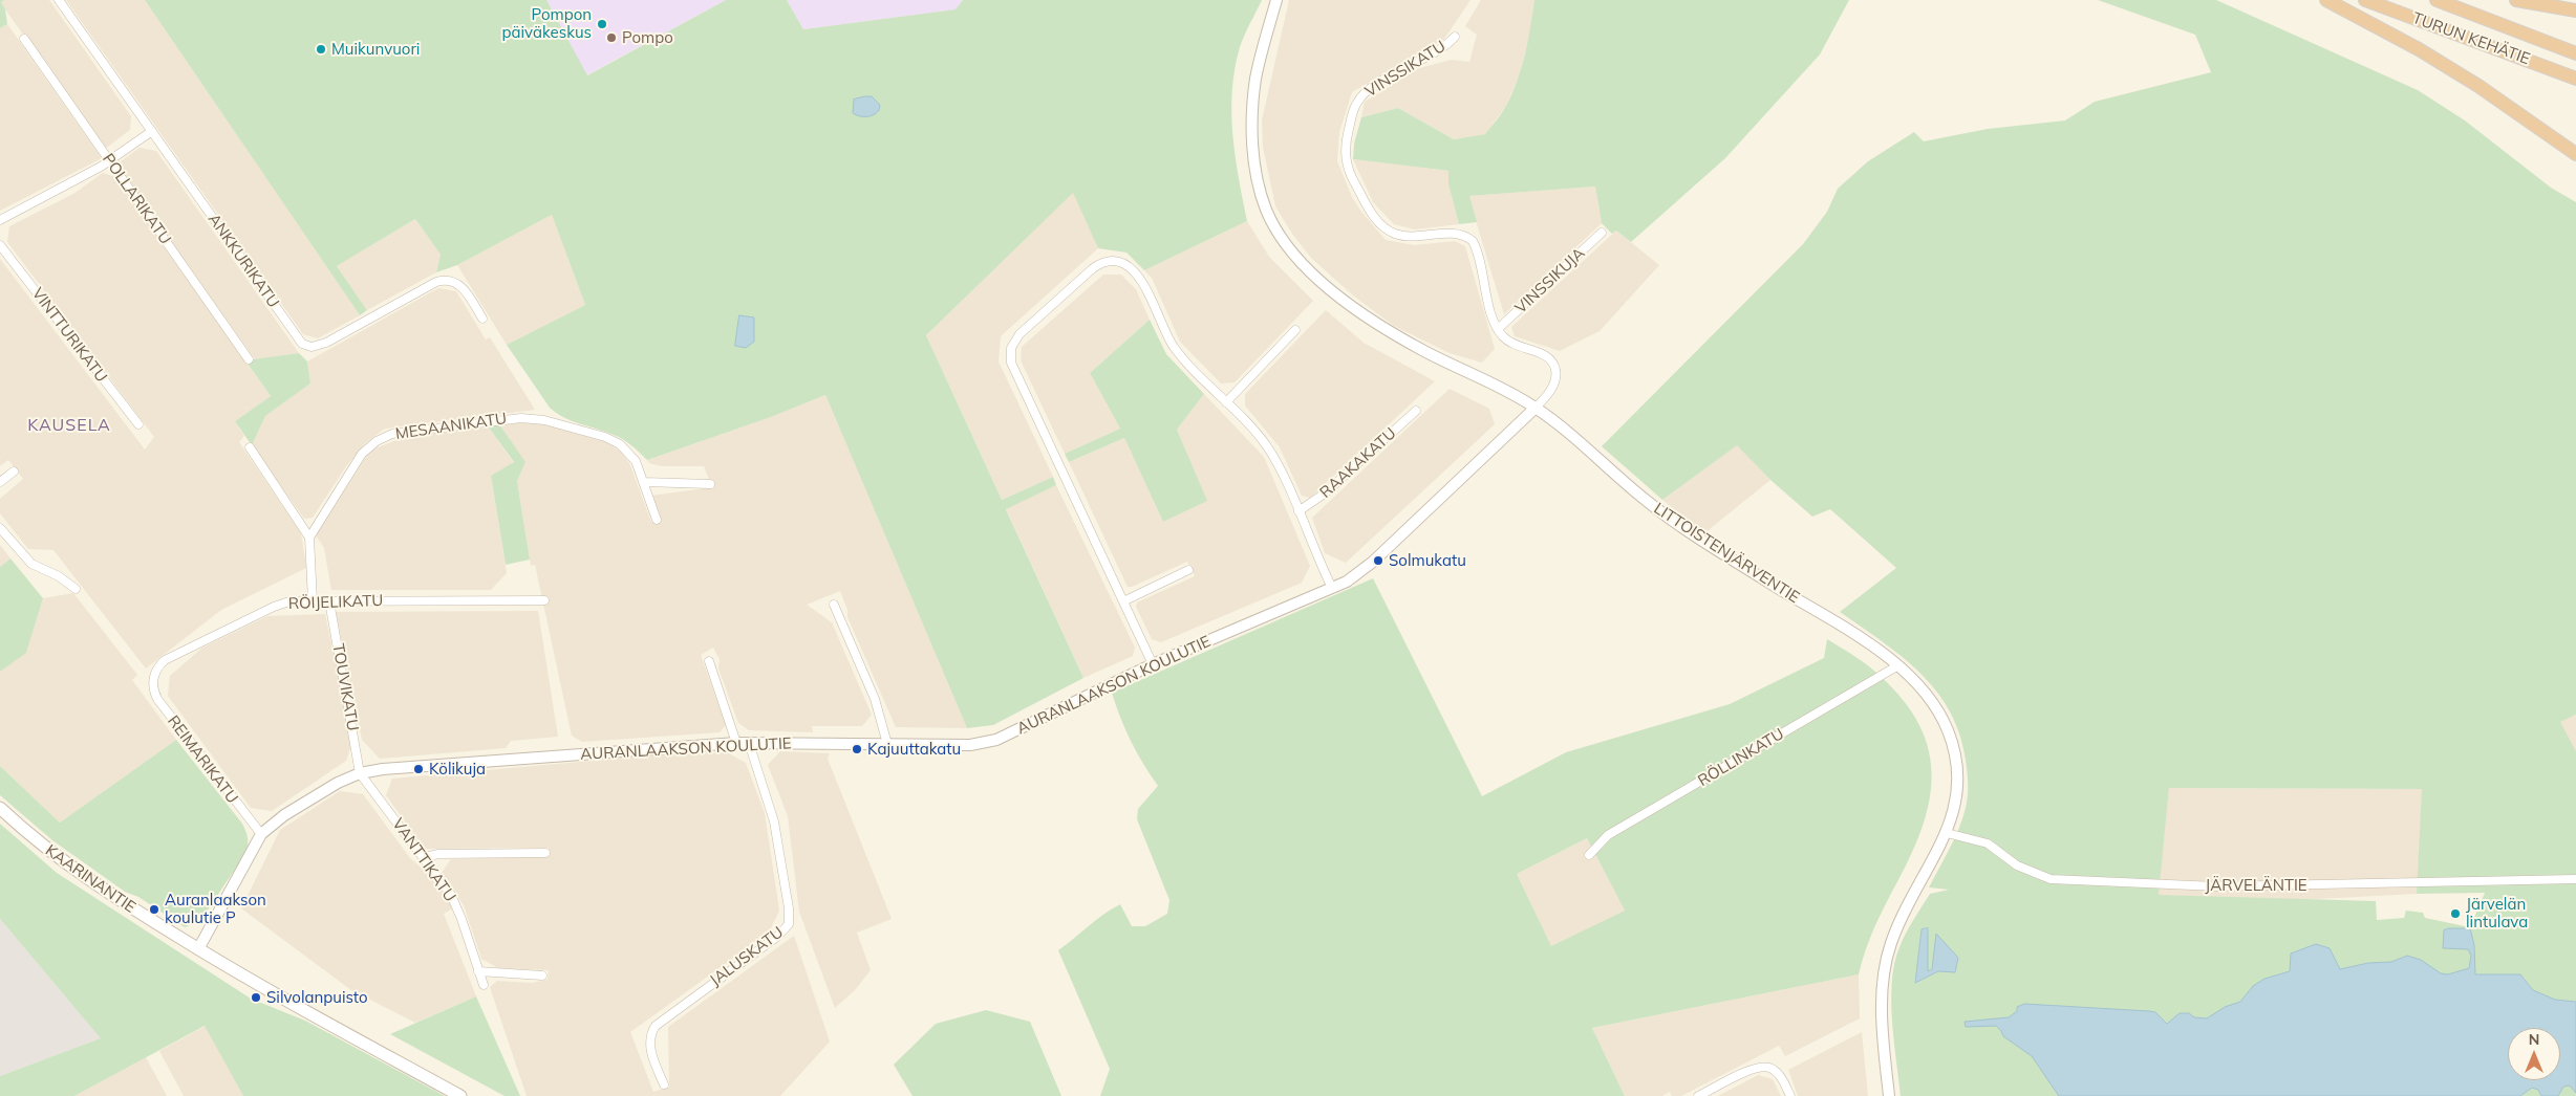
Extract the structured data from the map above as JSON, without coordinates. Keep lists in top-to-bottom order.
{
  "streets": {
    "highway": ["TURUN KEHÄTIE"],
    "main road": ["KAARINANTIE"],
    "street": [
      "VINSSIKATU",
      "POLLARIKATU",
      "ANKKURIKATU",
      "VINSSIKUJA",
      "VINTTURIKATU",
      "MESAANIKATU",
      "RAAKAKATU",
      "LITTOISTENJÄRVENTIE",
      "RÖIJELIKATU",
      "AURANLAAKSON KOULUTIE",
      "TOUVIKATU",
      "RÖLLINKATU",
      "REIMARIKATU",
      "VANTTIKATU",
      "JÄRVELÄNTIE",
      "JALUSKATU"
    ]
  },
  "crossings": [
    ["VINSSIKATU", "VINSSIKUJA"],
    ["LITTOISTENJÄRVENTIE", "AURANLAAKSON KOULUTIE"],
    ["LITTOISTENJÄRVENTIE", "RÖLLINKATU"],
    ["LITTOISTENJÄRVENTIE", "JÄRVELÄNTIE"],
    ["RÖIJELIKATU", "TOUVIKATU"],
    ["RÖIJELIKATU", "REIMARIKATU"],
    ["AURANLAAKSON KOULUTIE", "TOUVIKATU"],
    ["AURANLAAKSON KOULUTIE", "REIMARIKATU"],
    ["AURANLAAKSON KOULUTIE", "VANTTIKATU"],
    ["AURANLAAKSON KOULUTIE", "KAARINANTIE"],
    ["AURANLAAKSON KOULUTIE", "JALUSKATU"],
    ["TOUVIKATU", "VANTTIKATU"]
  ],
  "districts": ["KAUSELA"],
  "places": [
    "Pompon päiväkeskus",
    "Pompo",
    "Muikunvuori",
    "Solmukatu",
    "Kajuuttakatu",
    "Kölikuja",
    "Auranlaakson koulutie P",
    "Järvelän lintulava",
    "Silvolanpuisto"
  ],
  "north": "top"
}
